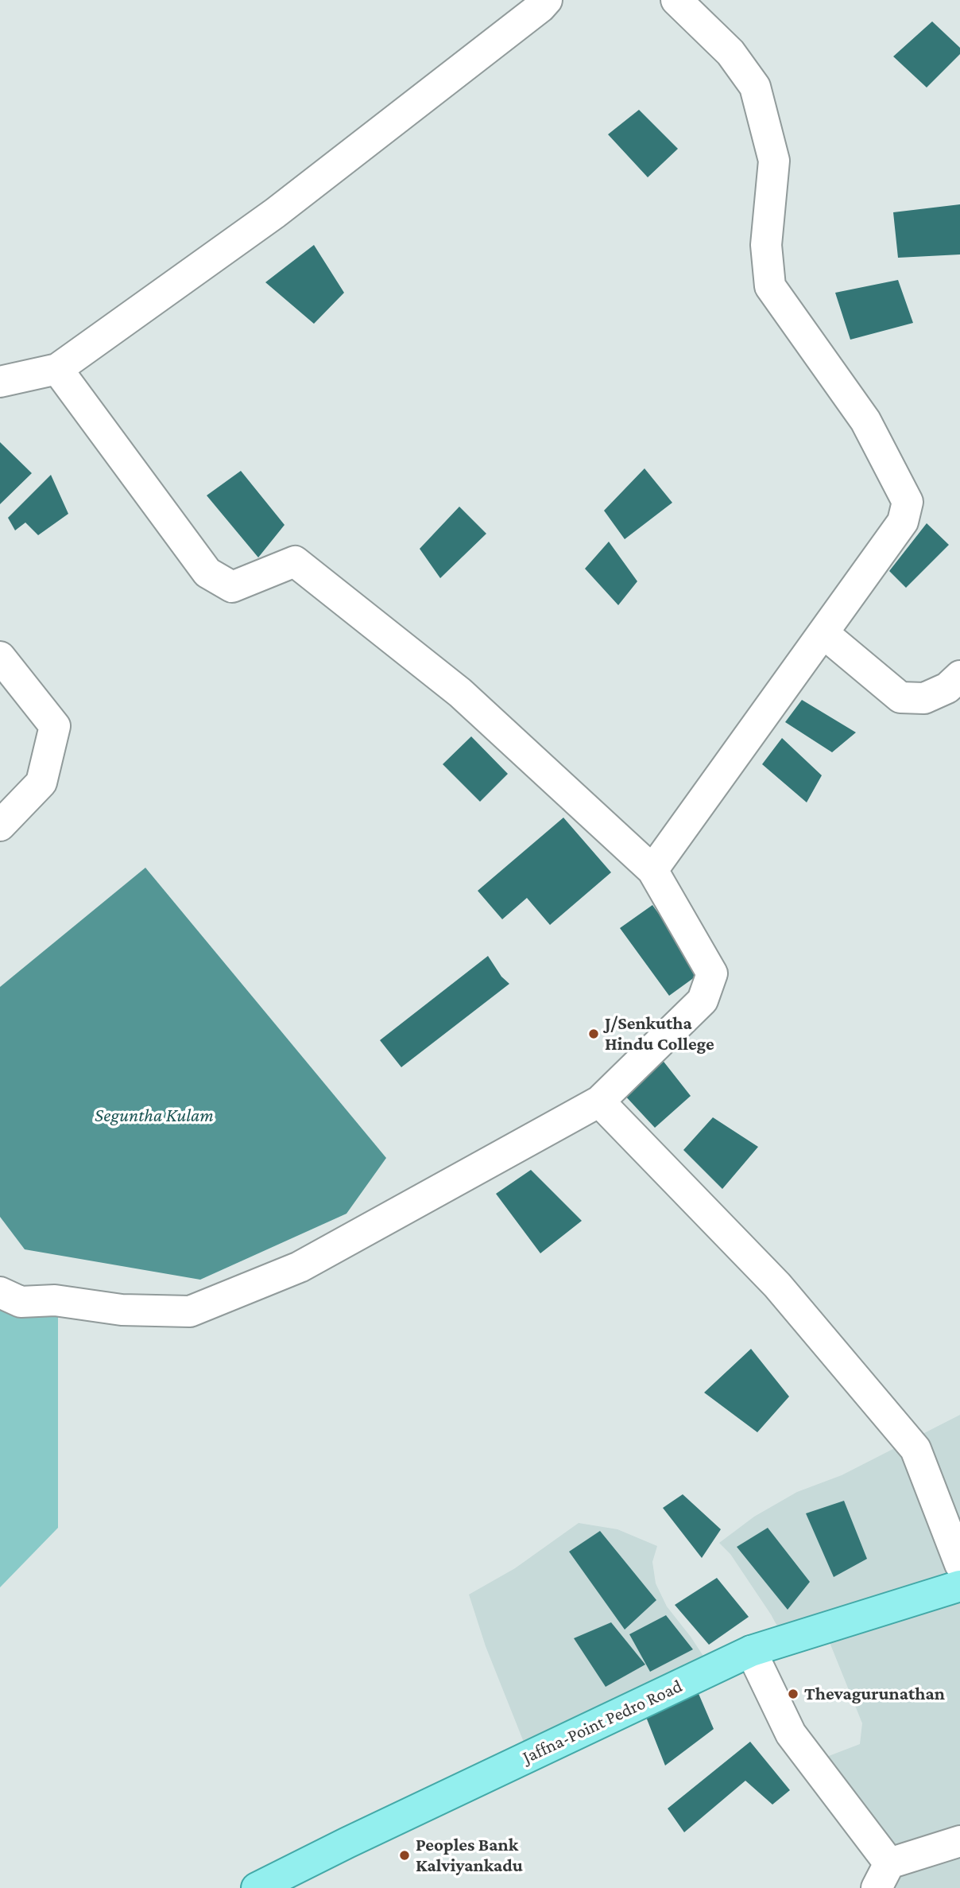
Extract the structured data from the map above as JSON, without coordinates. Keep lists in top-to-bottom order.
{
  "streets": {
    "main road": ["Jaffna-Point Pedro Road"]
  },
  "water": ["Seguntha Kulam"],
  "places": ["J/Senkutha Hindu College", "Thevagurunathan", "Peoples Bank Kalviyankadu"]
}
